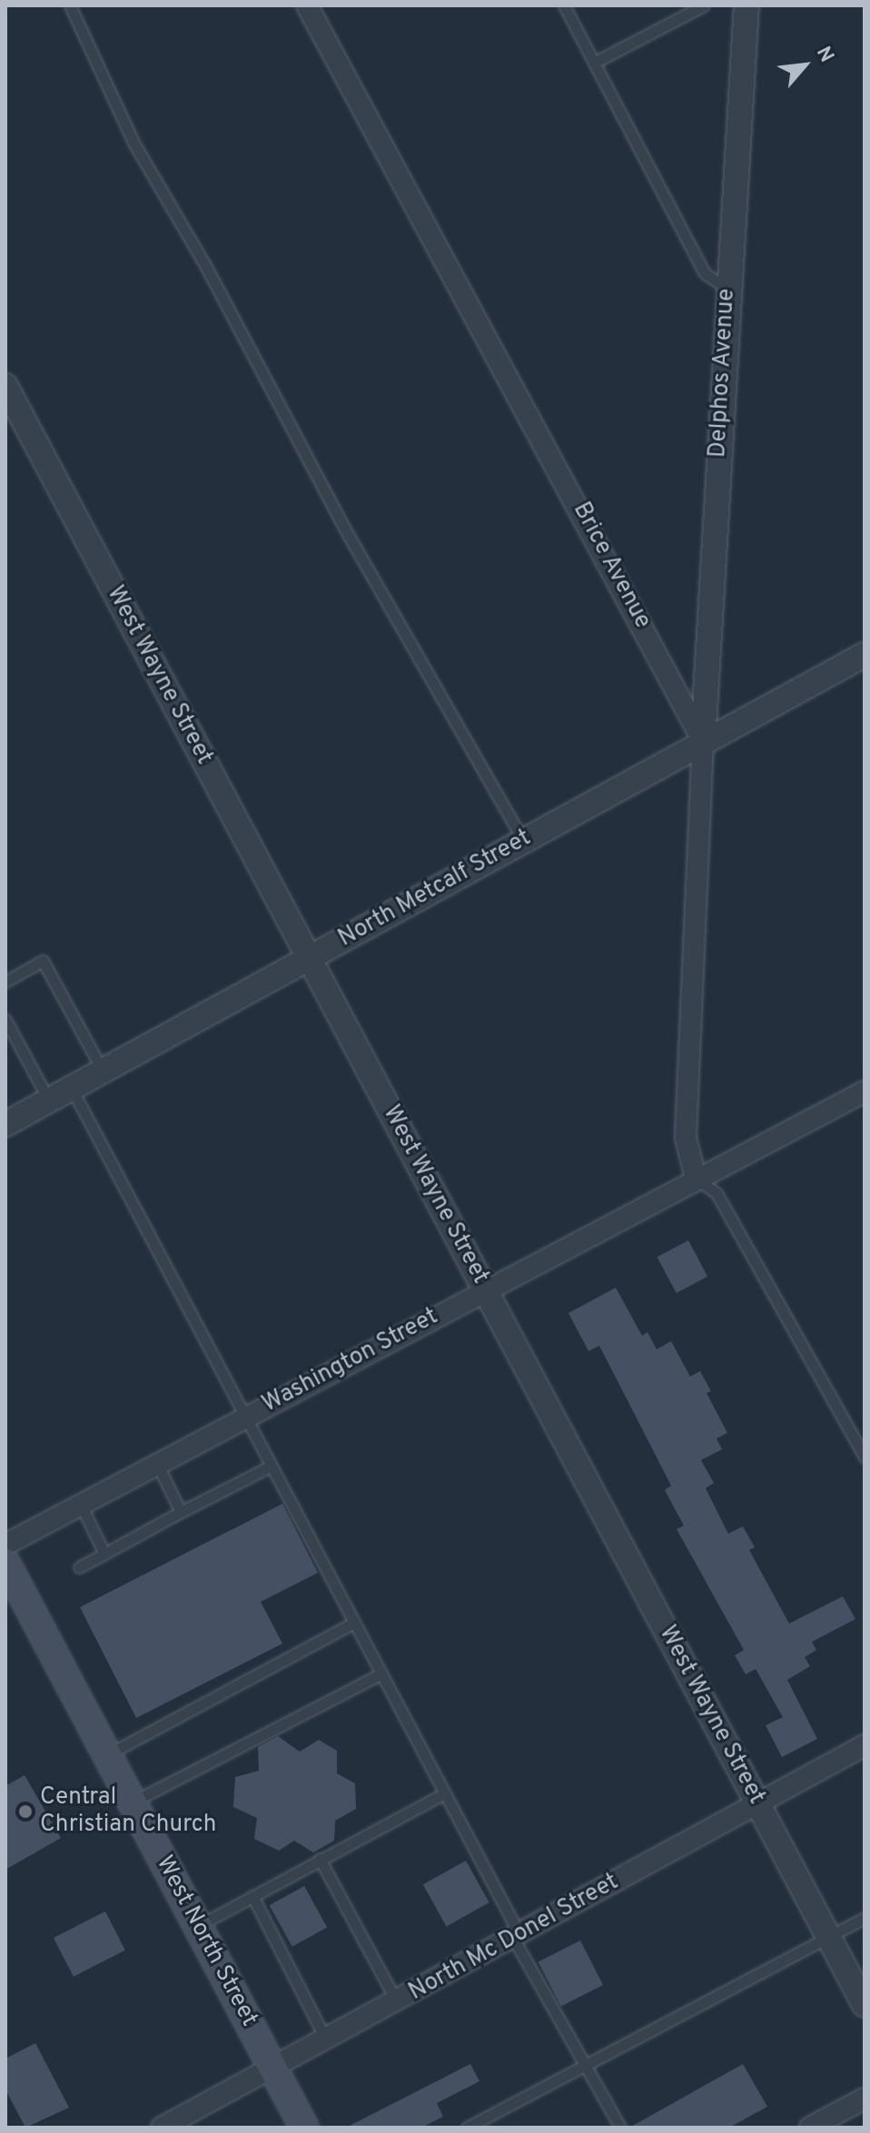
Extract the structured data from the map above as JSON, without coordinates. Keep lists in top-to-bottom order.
{
  "streets": {
    "main road": ["West North Street"],
    "street": [
      "Delphos Avenue",
      "Brice Avenue",
      "West Wayne Street",
      "North Metcalf Street",
      "Washington Street",
      "North Mc Donel Street"
    ]
  },
  "crossings": [
    ["Delphos Avenue", "Brice Avenue"],
    ["Delphos Avenue", "North Metcalf Street"],
    ["Brice Avenue", "North Metcalf Street"],
    ["West Wayne Street", "North Metcalf Street"],
    ["West Wayne Street", "Washington Street"],
    ["West Wayne Street", "North Mc Donel Street"],
    ["North Mc Donel Street", "West North Street"]
  ],
  "places": ["Central Christian Church"],
  "north": "top right"
}
